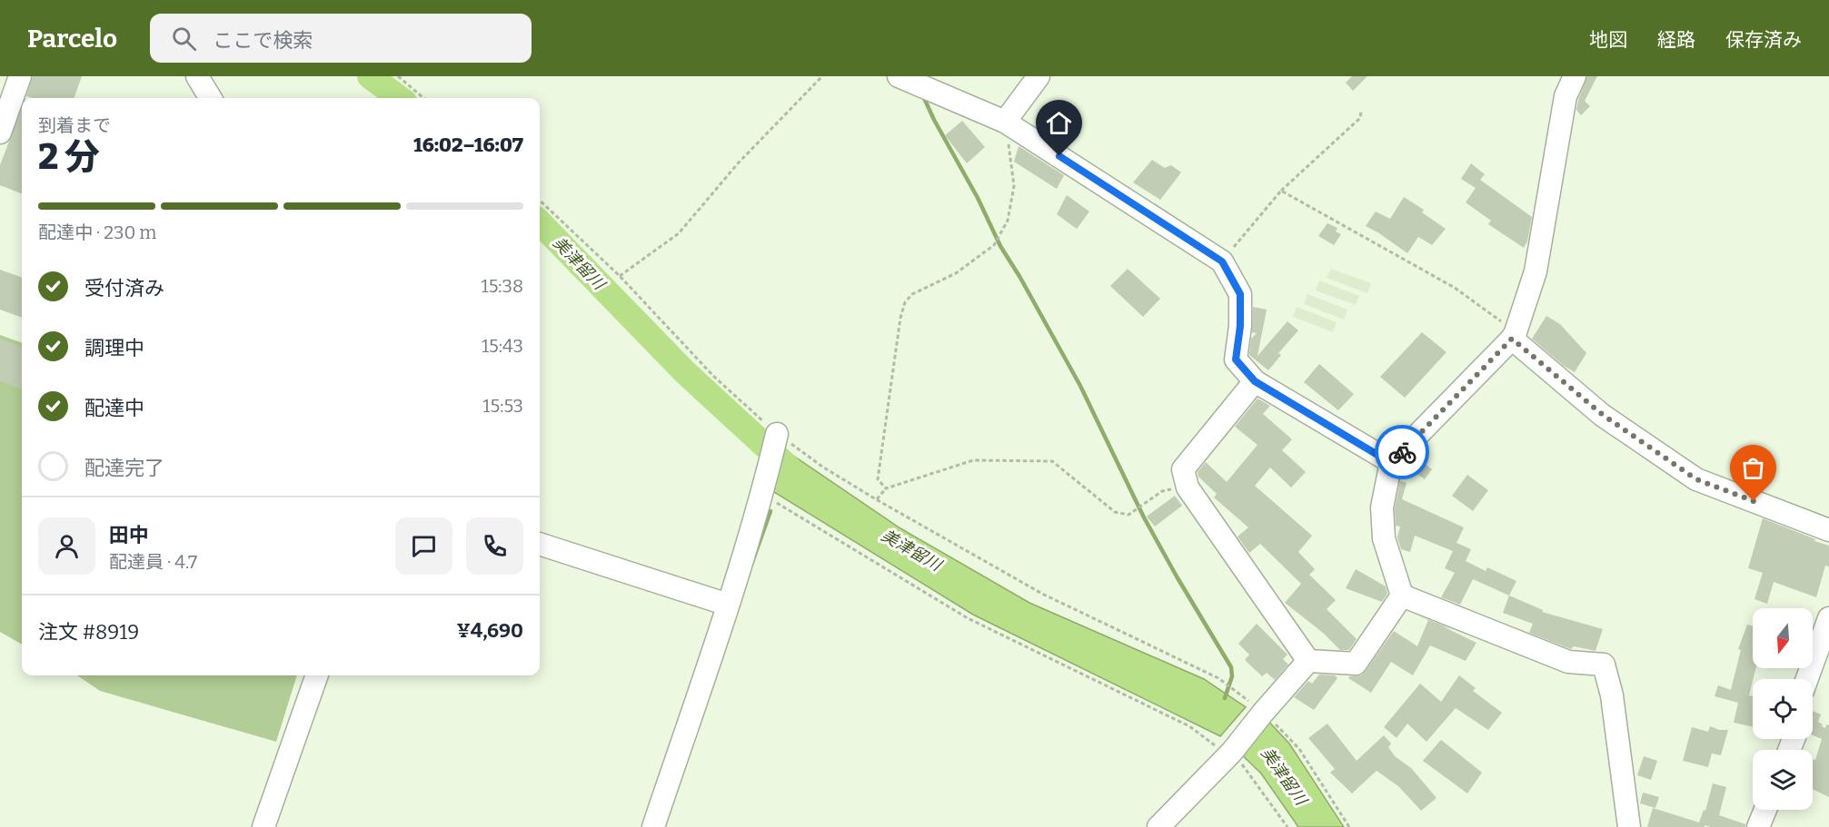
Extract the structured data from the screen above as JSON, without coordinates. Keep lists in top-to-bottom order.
{
  "water": ["美津留川"],
  "north": "bottom",
  "page": {
    "header": "Parcelo",
    "search": "ここで検索",
    "nav": ["地図", "経路", "保存済み"],
    "heading": ["2 分", "到着まで", "16:02–16:07"],
    "panel": [
      "田中",
      "配達員 · 4.7",
      "注文 #8919",
      "¥4,690"
    ],
    "bar": "配達中 · 230 m",
    "list": [
      ["受付済み", "15:38"],
      ["調理中", "15:43"],
      ["配達中", "15:53"],
      "配達完了"
    ]
  }
}
